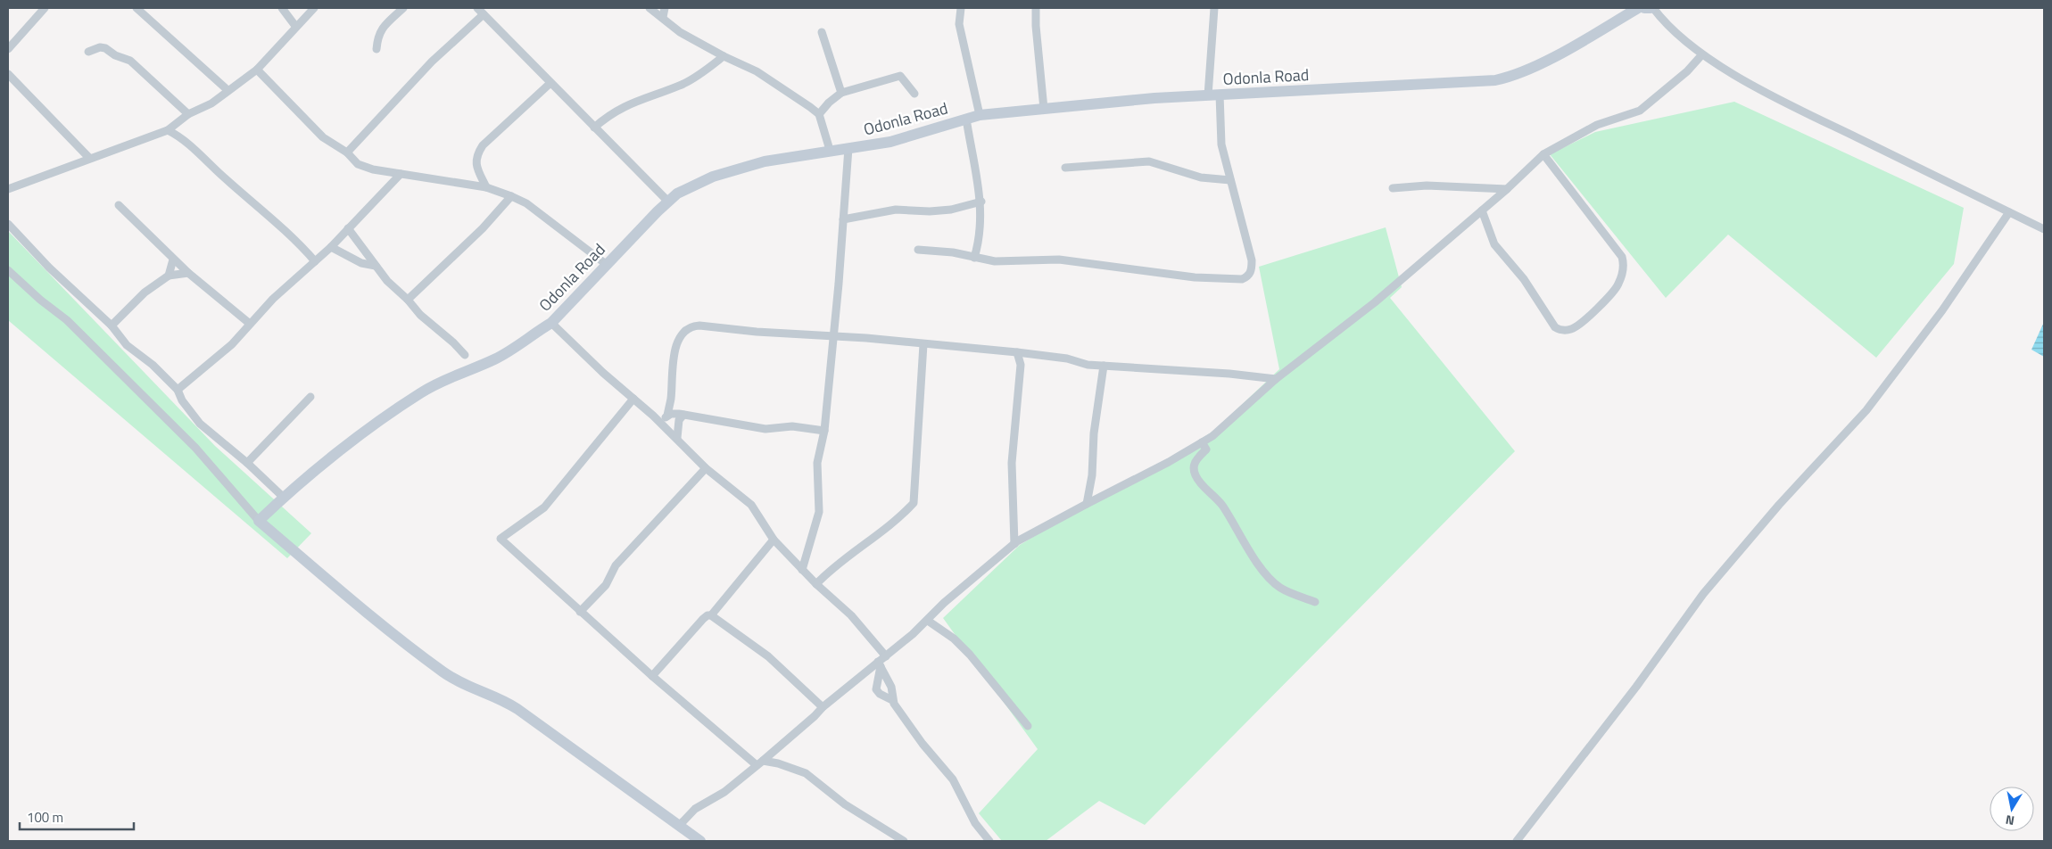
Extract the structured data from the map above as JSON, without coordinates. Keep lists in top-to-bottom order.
{
  "streets": {
    "street": ["Odonla Road"]
  },
  "scale_bar": "100 m",
  "north": "bottom"
}
